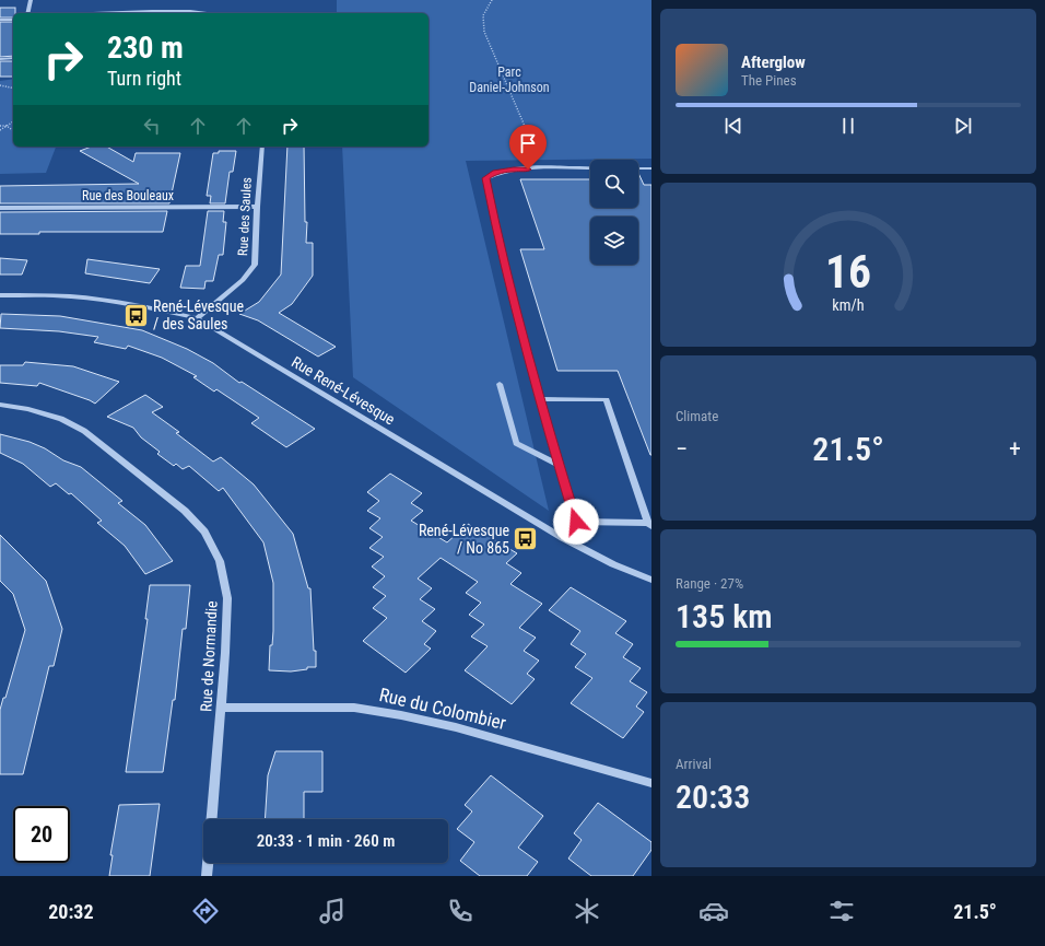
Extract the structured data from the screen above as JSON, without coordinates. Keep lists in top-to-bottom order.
{
  "streets": {
    "street": [
      "Rue des Bouleaux",
      "Rue des Saules",
      "Rue René-Lévesque",
      "Rue de Normandie",
      "Rue du Colombier"
    ]
  },
  "crossings": [
    ["Rue des Bouleaux", "Rue des Saules"],
    ["Rue des Saules", "Rue René-Lévesque"],
    ["Rue de Normandie", "Rue du Colombier"]
  ],
  "parks": ["Parc Daniel-Johnson"],
  "places": {
    "bus stop": ["René-Lévesque / des Saules", "René-Lévesque / No 865"]
  },
  "page": {
    "turn": ["230 m", "Turn right"],
    "song": ["Afterglow", "The Pines"],
    "tile": [
      "Climate",
      ["Range · 27%", "135 km"],
      ["Arrival", "20:33"]
    ],
    "heat": ["−", "21.5°", "+"],
    "limit": "20",
    "trip": "20:33 · 1 min · 260 m",
    "tabs": ["20:32", "21.5°"],
    "gauge": ["16", "km/h"]
  }
}
